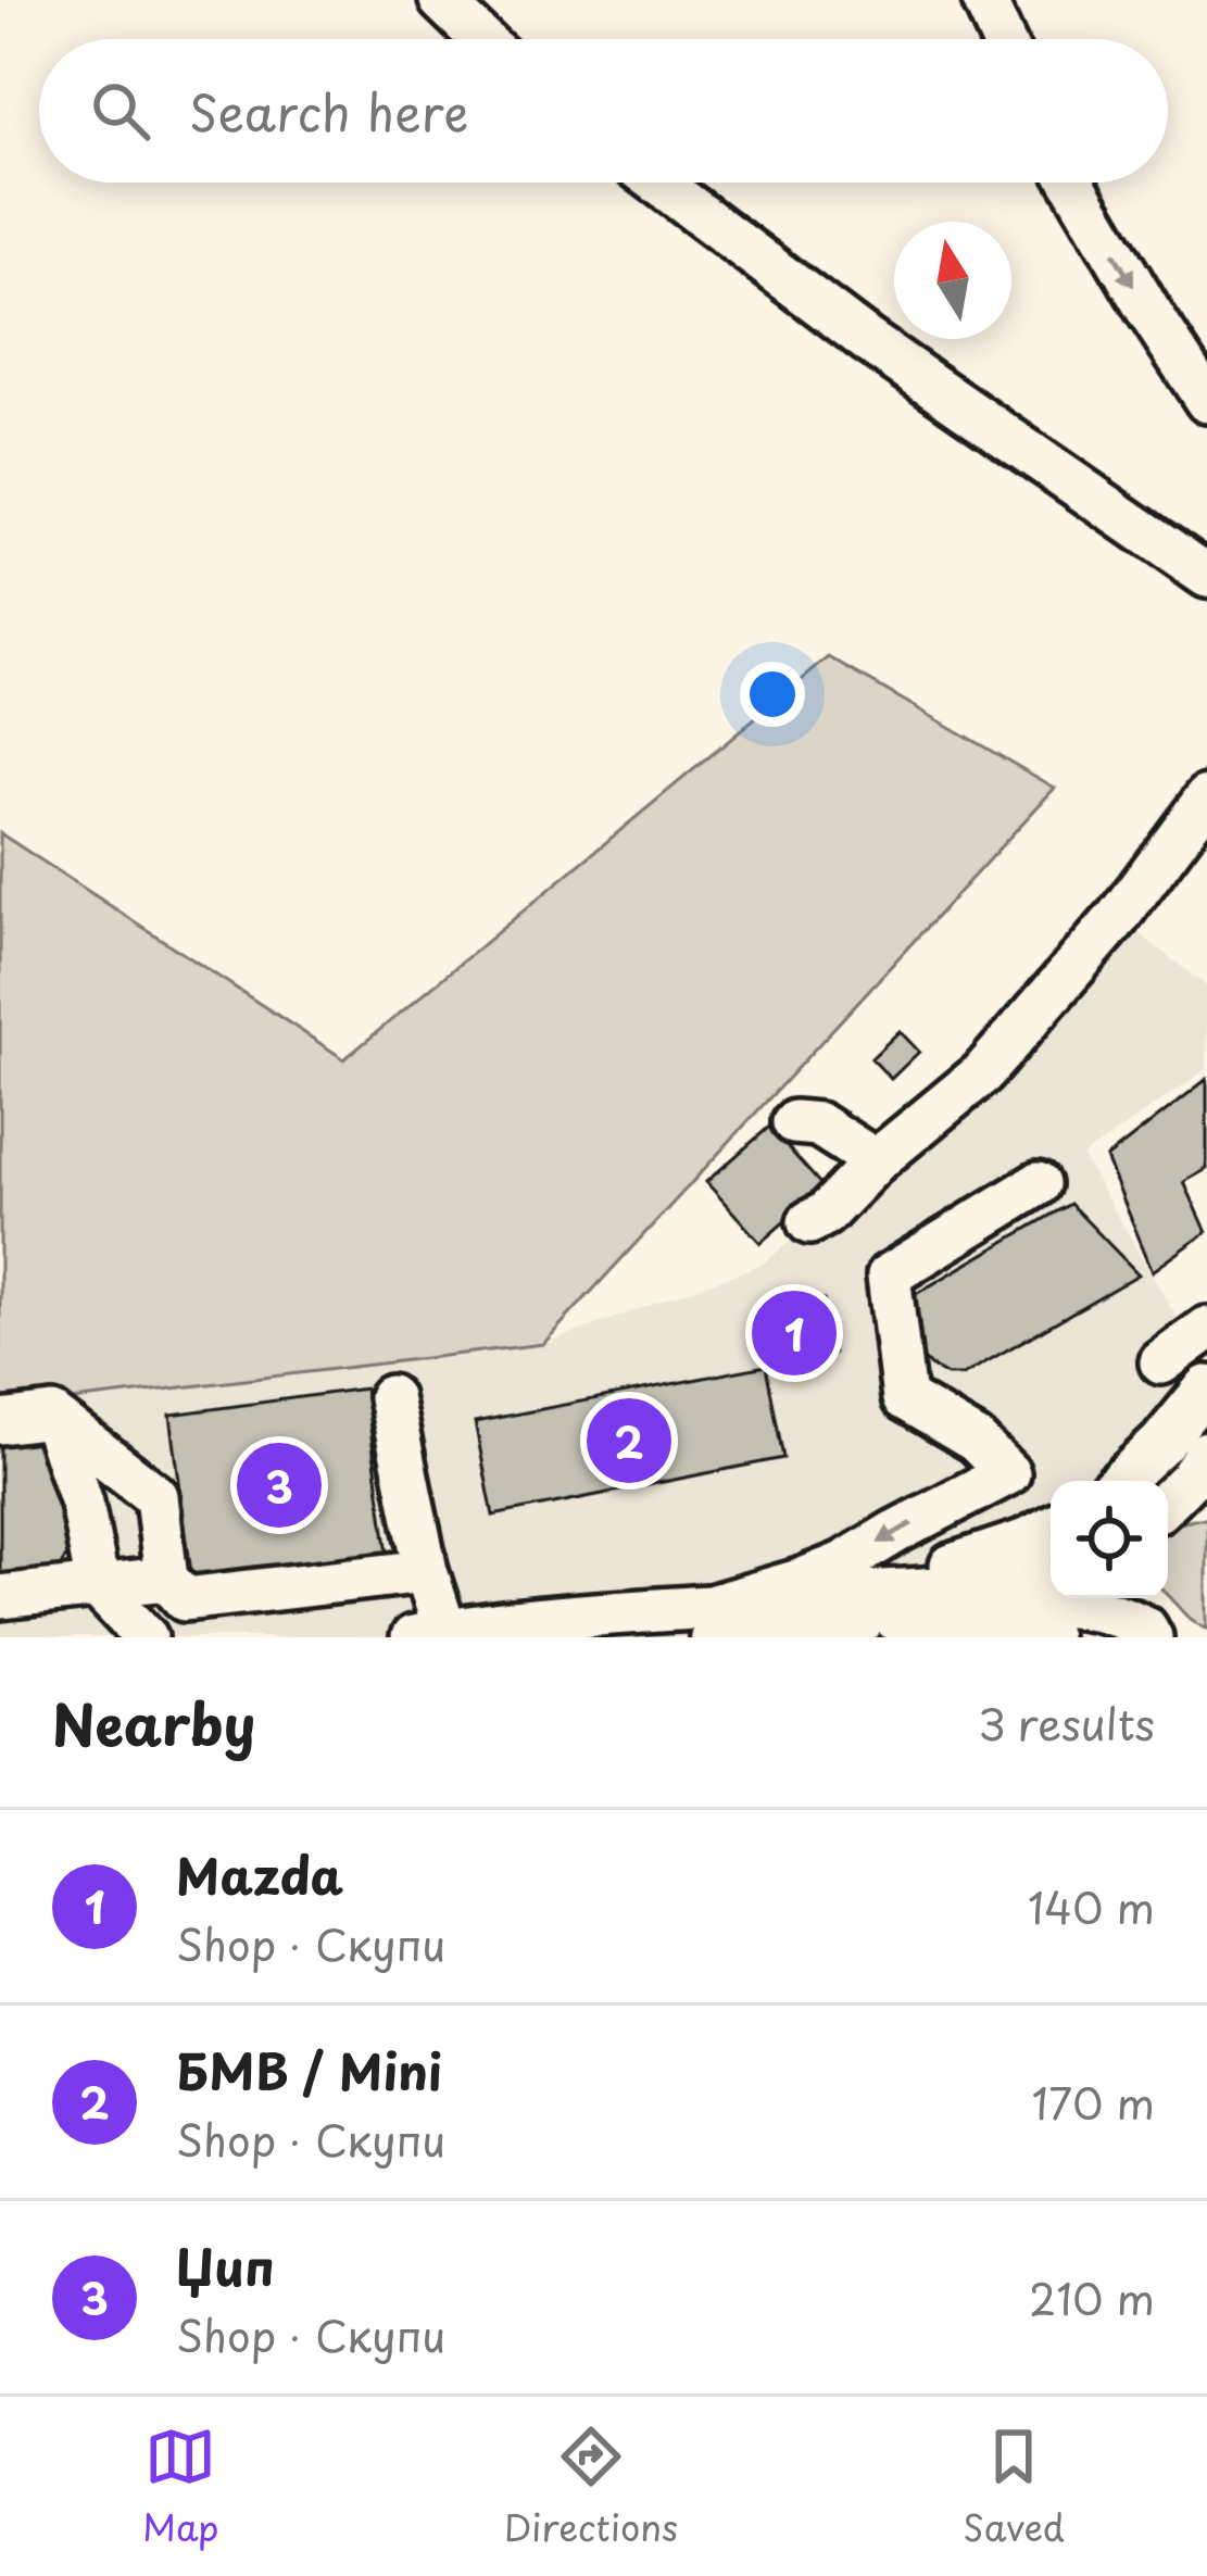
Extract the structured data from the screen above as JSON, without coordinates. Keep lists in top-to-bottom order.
{
  "north": "top",
  "page": {
    "search": "Search here",
    "pins": ["1", "2", "3"],
    "heading": ["Nearby", "3 results"],
    "list": [
      {
        "mark": "1",
        "name": "Mazda",
        "note": "Shop · Скупи",
        "value": "140 m"
      },
      {
        "mark": "2",
        "name": "БМВ / Mini",
        "note": "Shop · Скупи",
        "value": "170 m"
      },
      {
        "mark": "3",
        "name": "Џип",
        "note": "Shop · Скупи",
        "value": "210 m"
      }
    ],
    "nav": ["Map", "Directions", "Saved"]
  }
}
